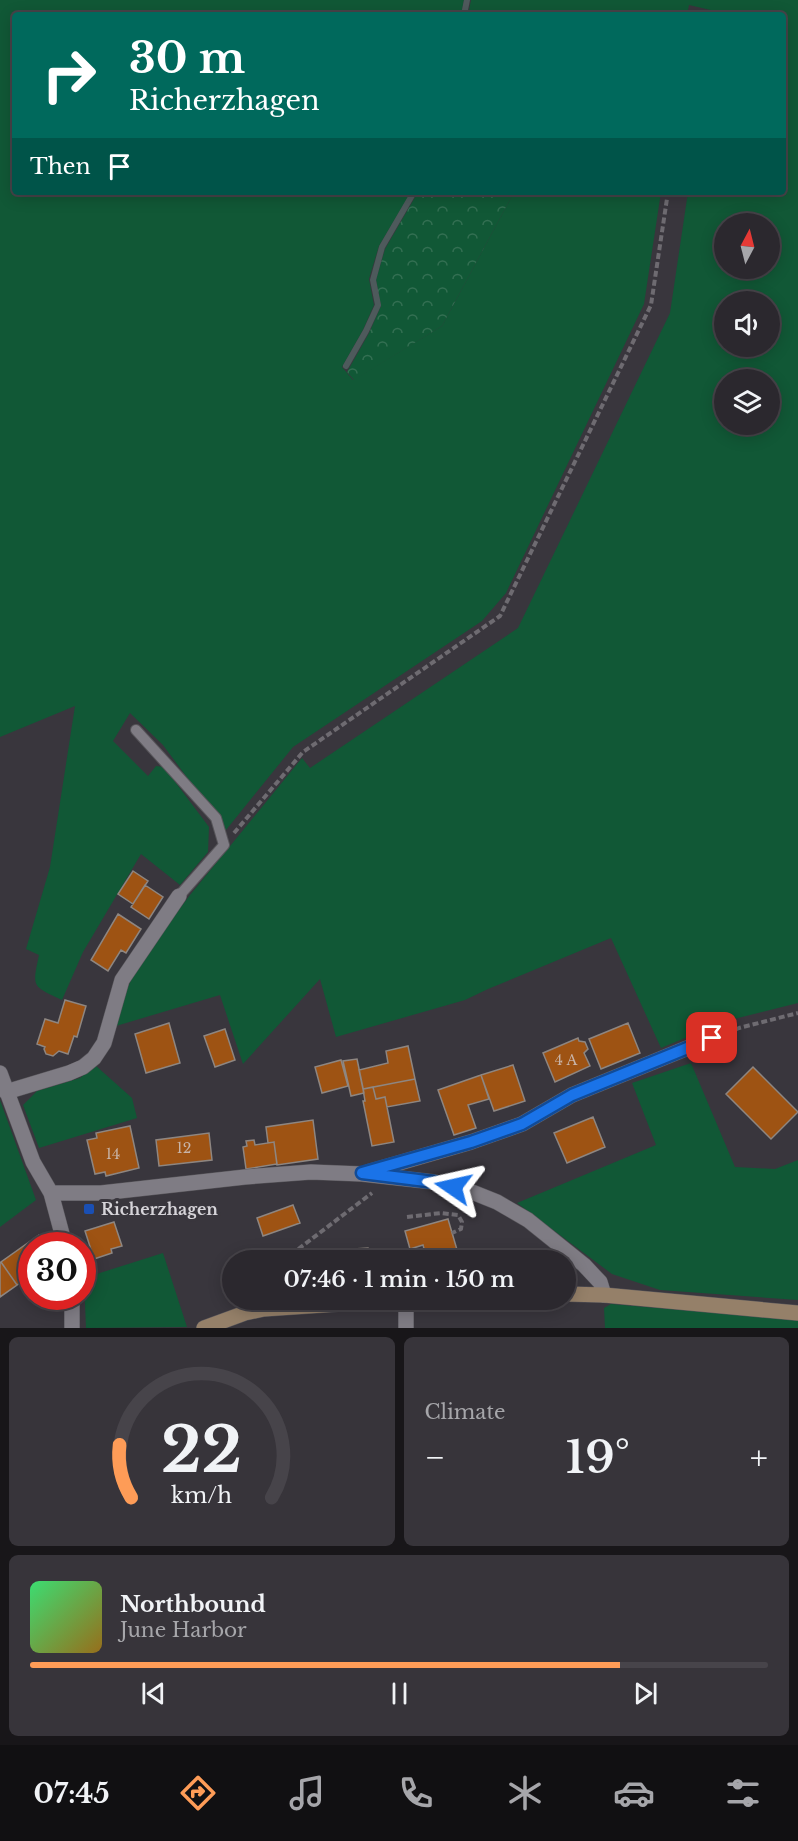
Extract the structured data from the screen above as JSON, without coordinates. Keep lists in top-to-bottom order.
{
  "places": {
    "transit": ["Richerzhagen"]
  },
  "house_numbers": ["4 A", "12", "14"],
  "north": "top",
  "page": {
    "turn": ["30 m", "Richerzhagen"],
    "then": "Then",
    "limit": "30",
    "trip": "07:46 · 1 min · 150 m",
    "tile": "Climate",
    "heat": ["−", "19°", "+"],
    "song": ["Northbound", "June Harbor"],
    "tabs": "07:45",
    "gauge": ["22", "km/h"]
  }
}
